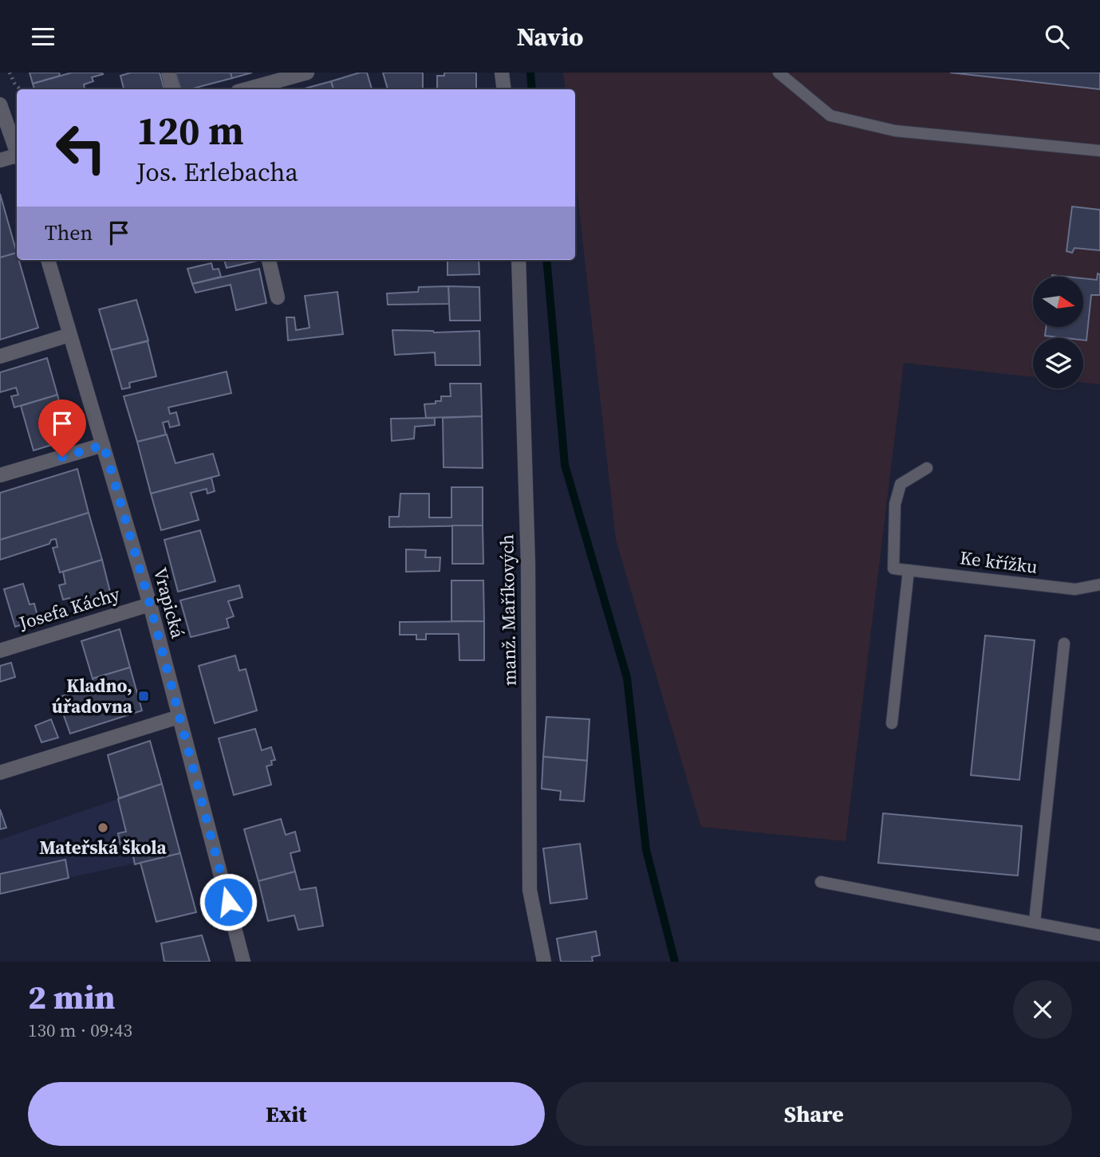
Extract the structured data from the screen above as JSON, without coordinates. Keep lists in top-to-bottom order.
{
  "streets": {
    "street": ["Vrapická", "Josefa Káchy", "manž. Maříkových"],
    "lane": ["Ke křížku"]
  },
  "crossings": [
    ["Vrapická", "Josefa Káchy"]
  ],
  "places": {
    "transit": ["Kladno, úřadovna"],
    "other": ["Mateřská škola"]
  },
  "north": "right",
  "page": {
    "header": "Navio",
    "turn": ["120 m", "Jos. Erlebacha"],
    "then": "Then",
    "heading": ["2 min", "130 m · 09:43"],
    "buttons": ["Exit", "Share"]
  }
}
